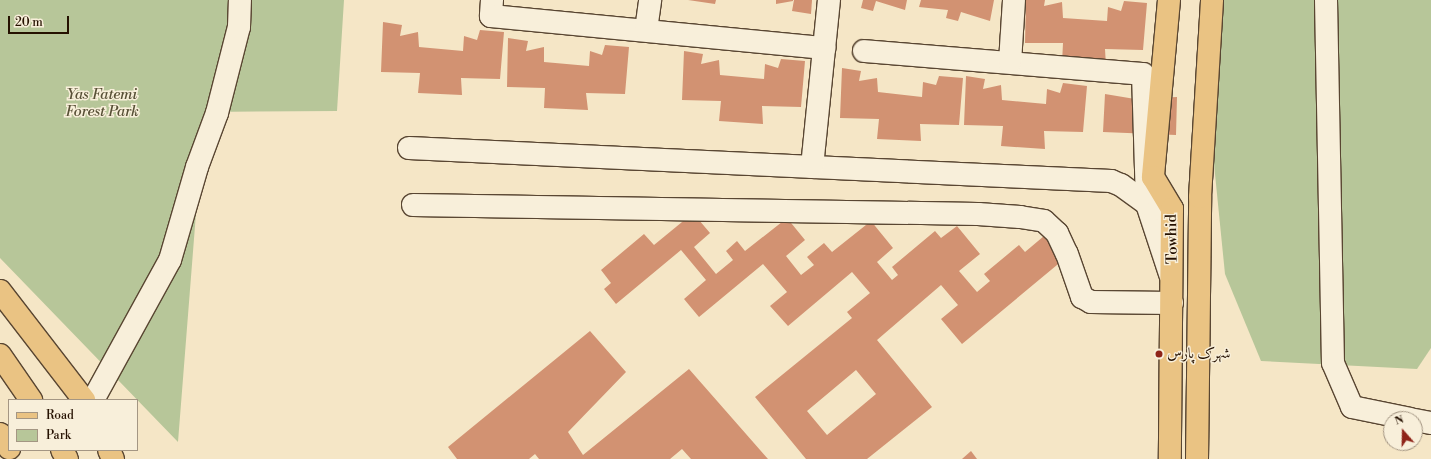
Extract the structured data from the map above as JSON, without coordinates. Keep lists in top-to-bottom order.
{
  "streets": {
    "main road": ["Towhid"]
  },
  "parks": ["Yas Fatemi Forest Park"],
  "places": ["شهرک پارس"],
  "legend": ["Road", "Park"],
  "scale_bar": "20 m",
  "north": "top"
}
